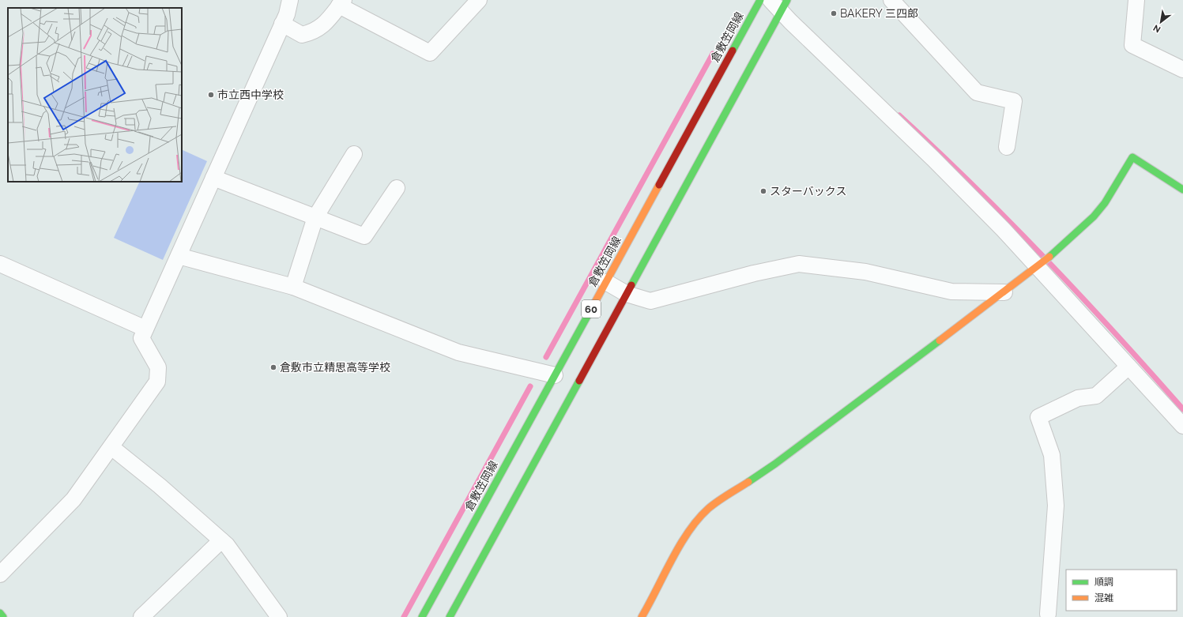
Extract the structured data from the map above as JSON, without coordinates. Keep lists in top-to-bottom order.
{
  "streets": {
    "main road": ["倉敷笠岡線", "60"]
  },
  "places": [
    "BAKERY 三四郎",
    "市立西中学校",
    "スターバックス",
    "倉敷市立精思高等学校"
  ],
  "legend": ["順調", "混雑"],
  "north": "bottom left"
}
